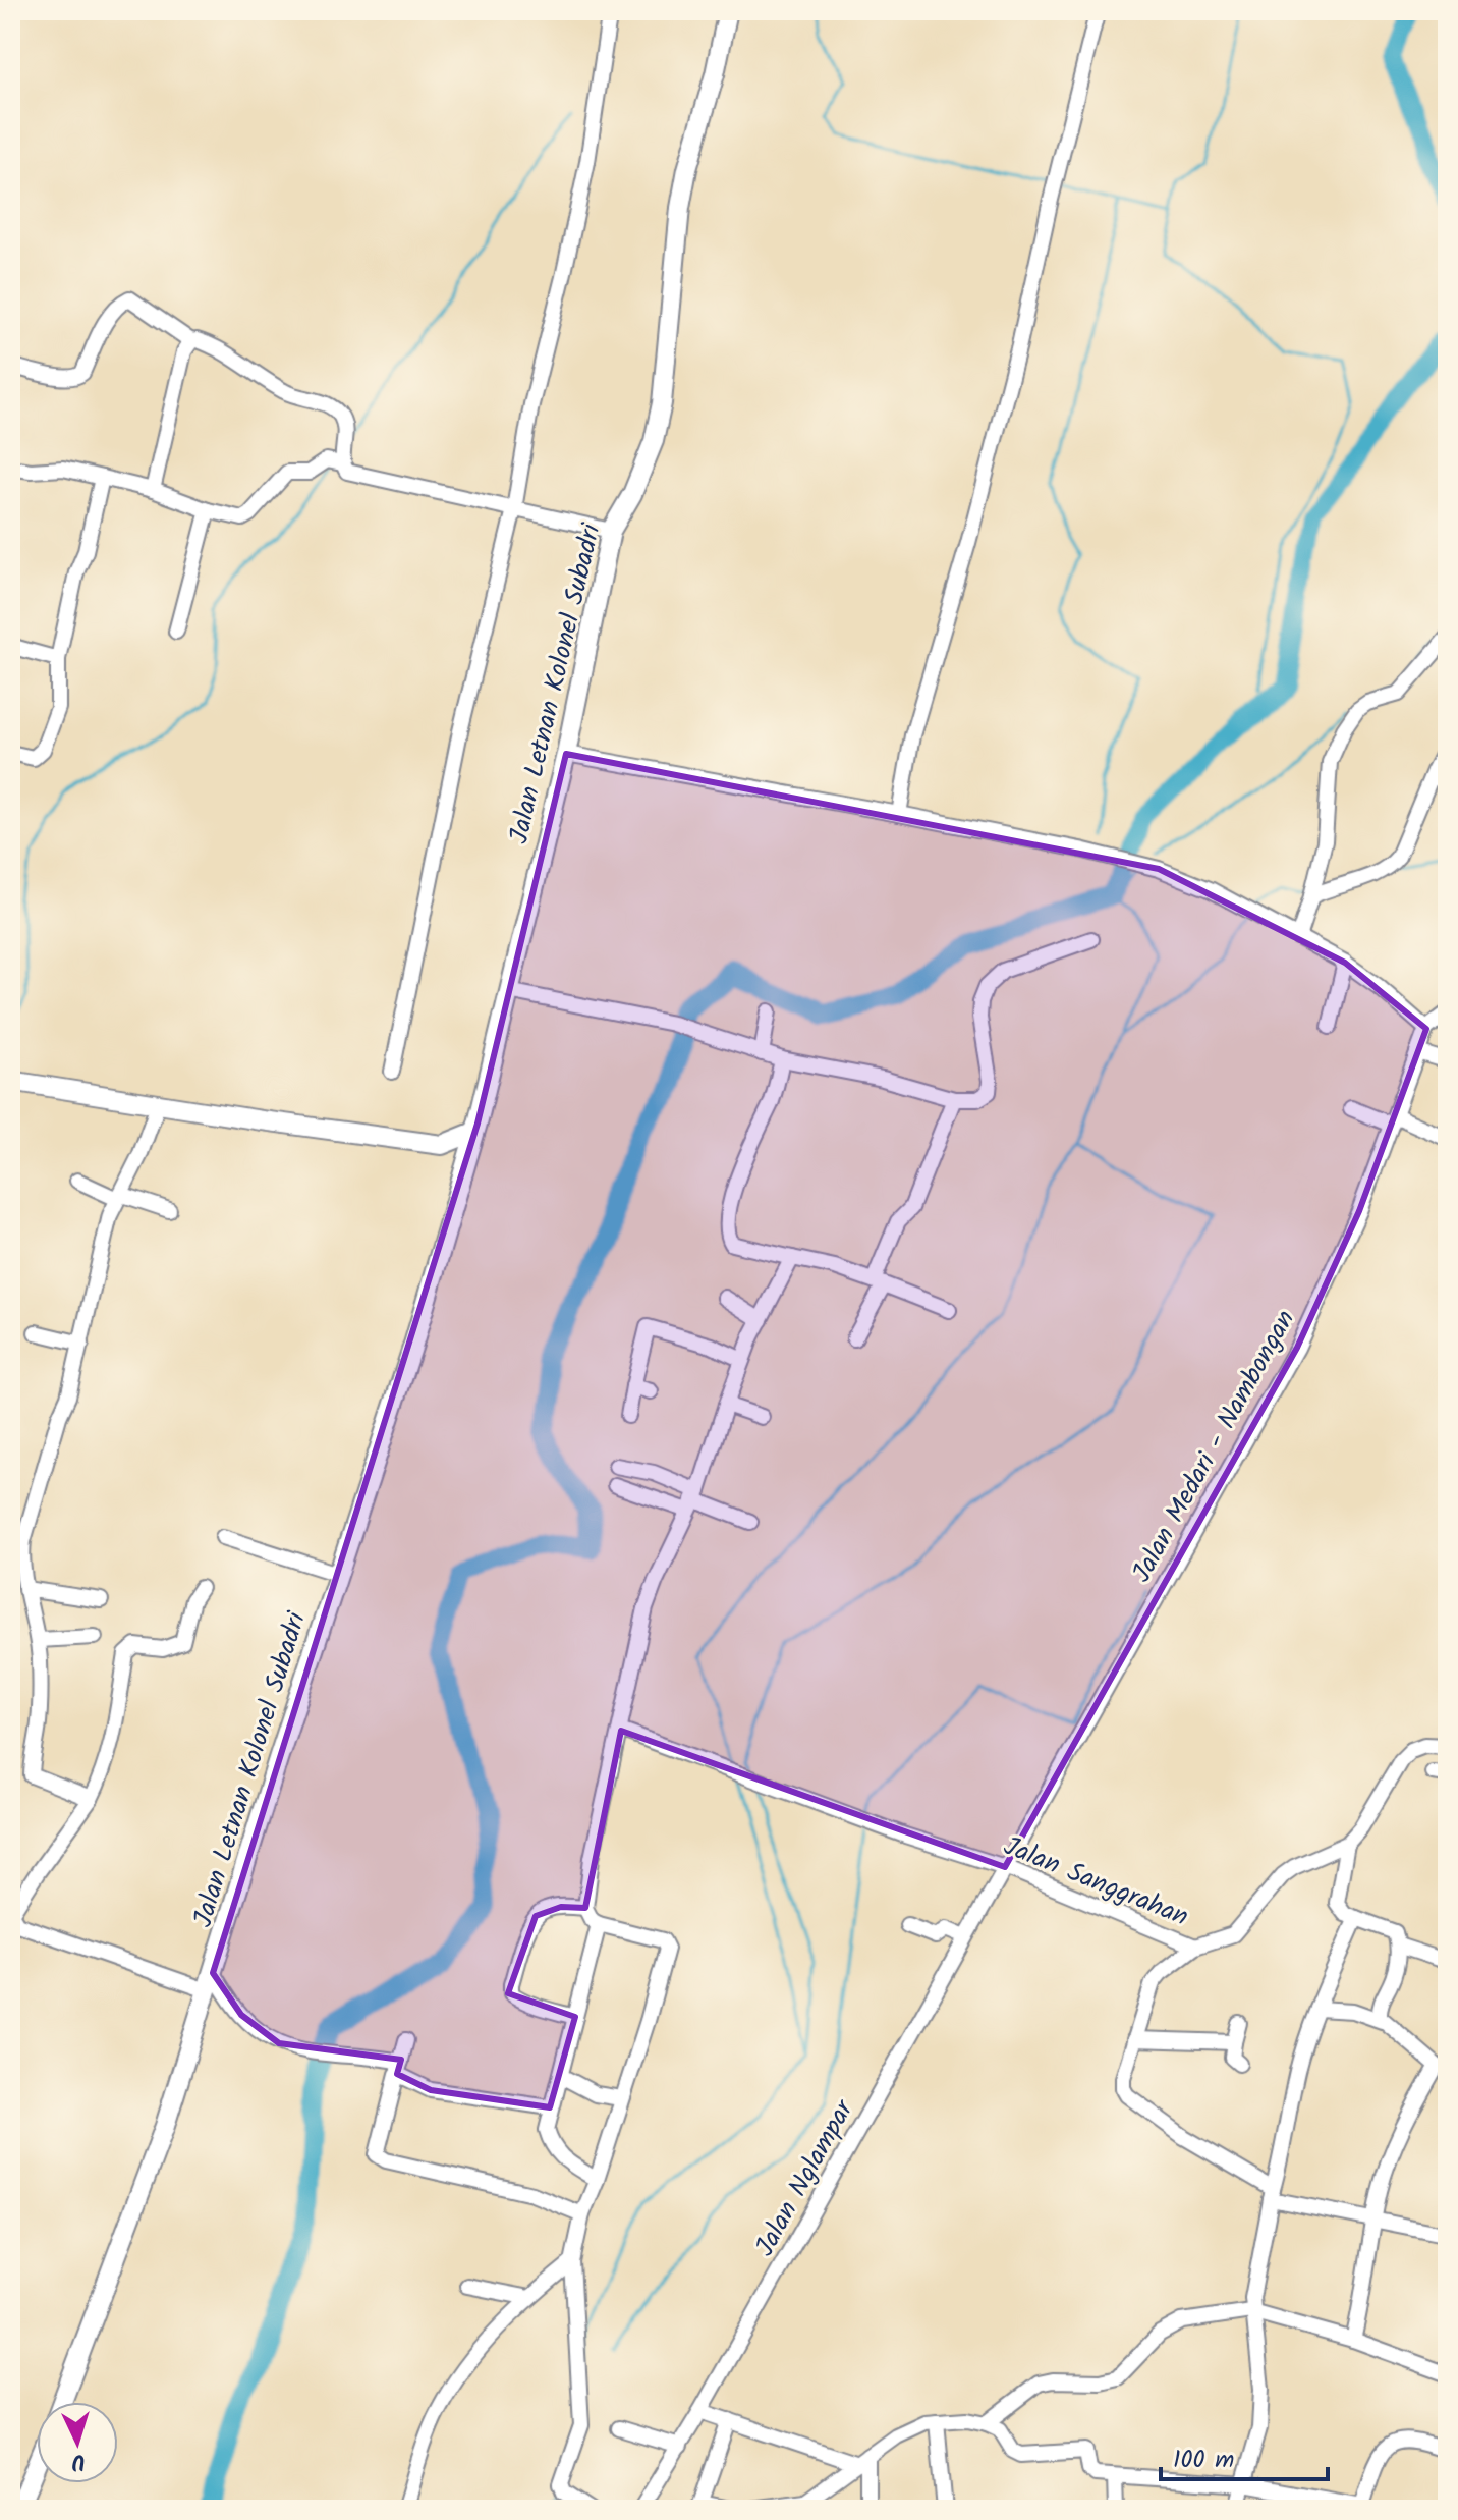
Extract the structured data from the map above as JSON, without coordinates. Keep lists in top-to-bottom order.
{
  "streets": {
    "main road": ["Jalan Letnan Kolonel Subadri"],
    "street": ["Jalan Medari - Nambongan", "Jalan Sanggrahan", "Jalan Nglampar"]
  },
  "crossings": [
    ["Jalan Medari - Nambongan", "Jalan Sanggrahan"],
    ["Jalan Medari - Nambongan", "Jalan Nglampar"],
    ["Jalan Sanggrahan", "Jalan Nglampar"]
  ],
  "scale_bar": "100 m",
  "north": "bottom"
}
